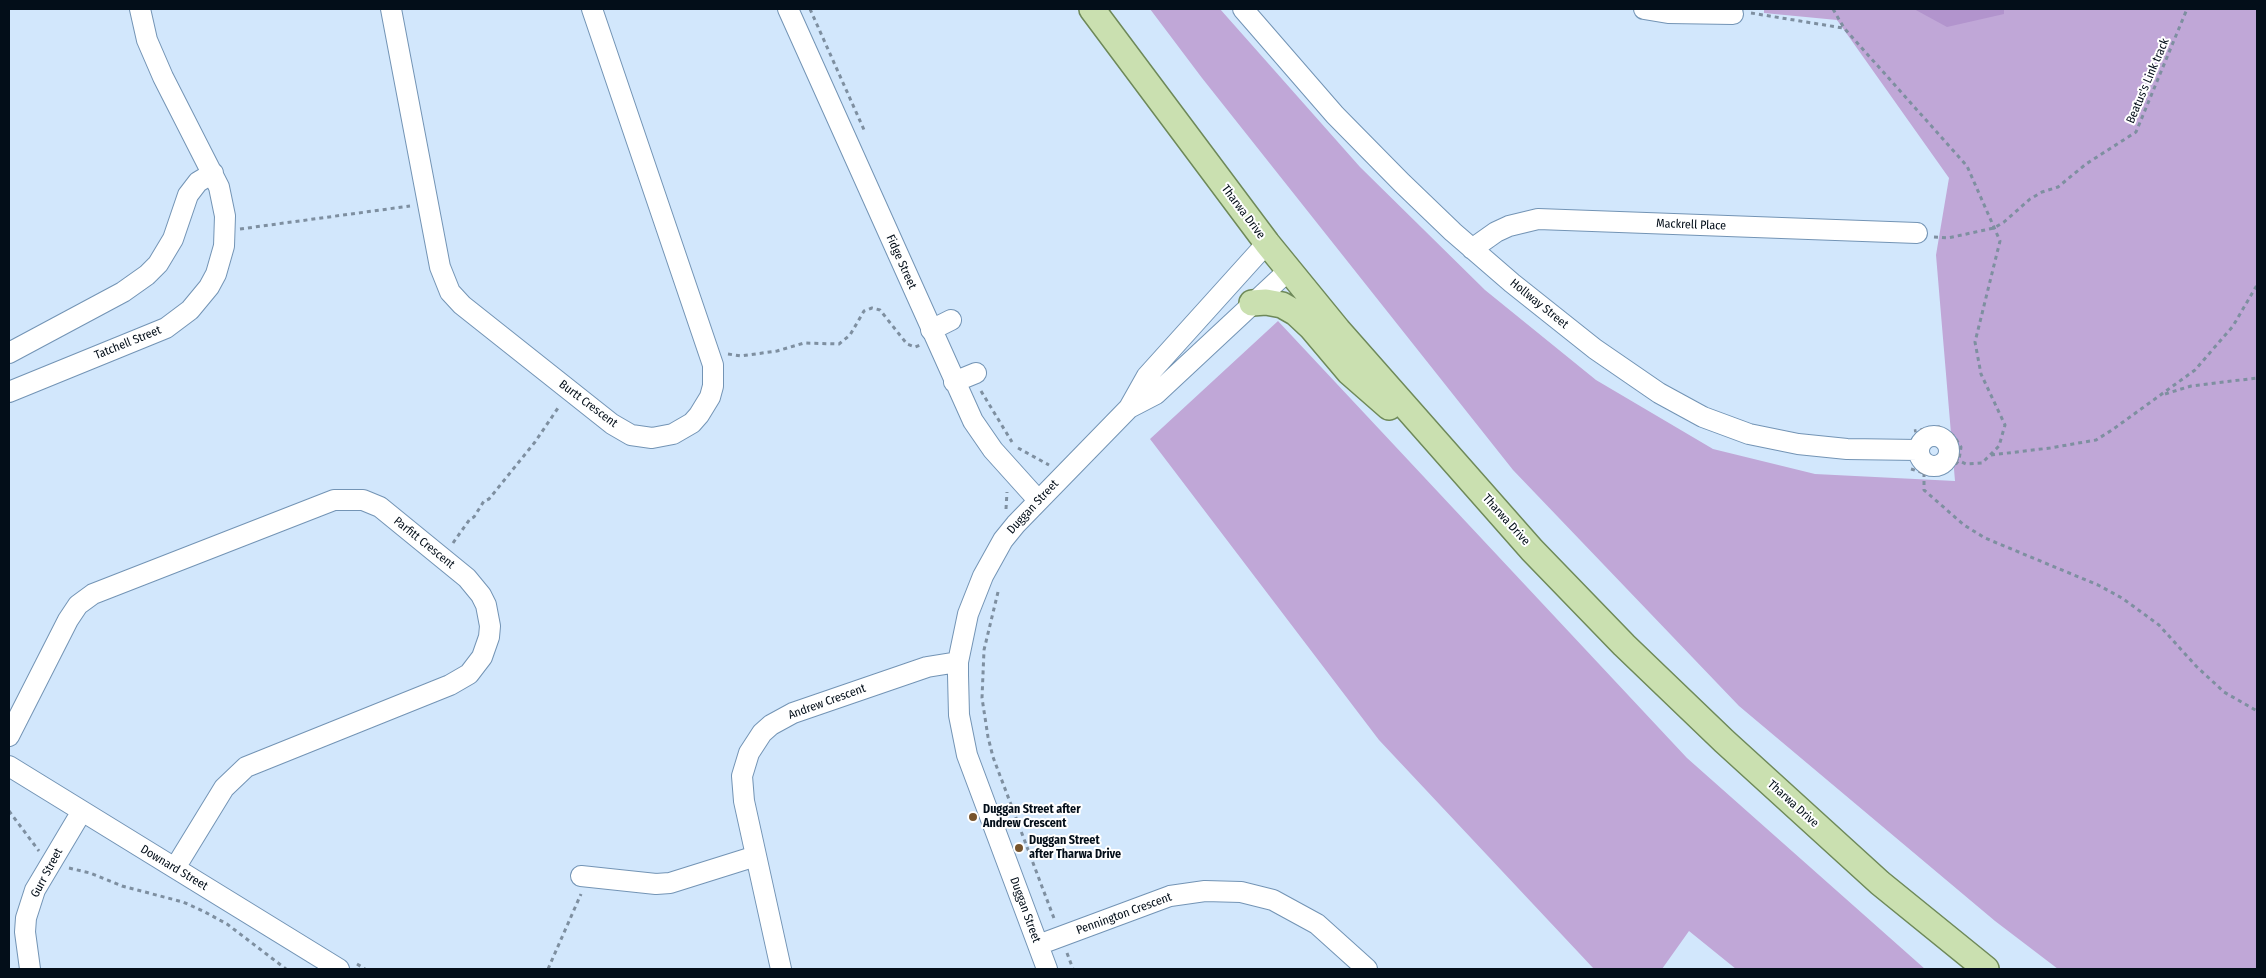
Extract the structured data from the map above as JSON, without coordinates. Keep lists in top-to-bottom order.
{
  "streets": {
    "main road": ["Tharwa Drive"],
    "street": [
      "Mackrell Place",
      "Fidge Street",
      "Hollway Street",
      "Tatchell Street",
      "Burtt Crescent",
      "Duggan Street",
      "Parfitt Crescent",
      "Andrew Crescent",
      "Downard Street",
      "Gurr Street",
      "Pennington Crescent"
    ],
    "path": ["Beatus's Link track"]
  },
  "crossings": [
    ["Beatus's Link track", "Mackrell Place"],
    ["Tharwa Drive", "Duggan Street"],
    ["Mackrell Place", "Hollway Street"],
    ["Fidge Street", "Duggan Street"],
    ["Duggan Street", "Andrew Crescent"],
    ["Duggan Street", "Pennington Crescent"],
    ["Parfitt Crescent", "Downard Street"],
    ["Downard Street", "Gurr Street"]
  ],
  "places": ["Duggan Street after Andrew Crescent", "Duggan Street after Tharwa Drive"]
}
